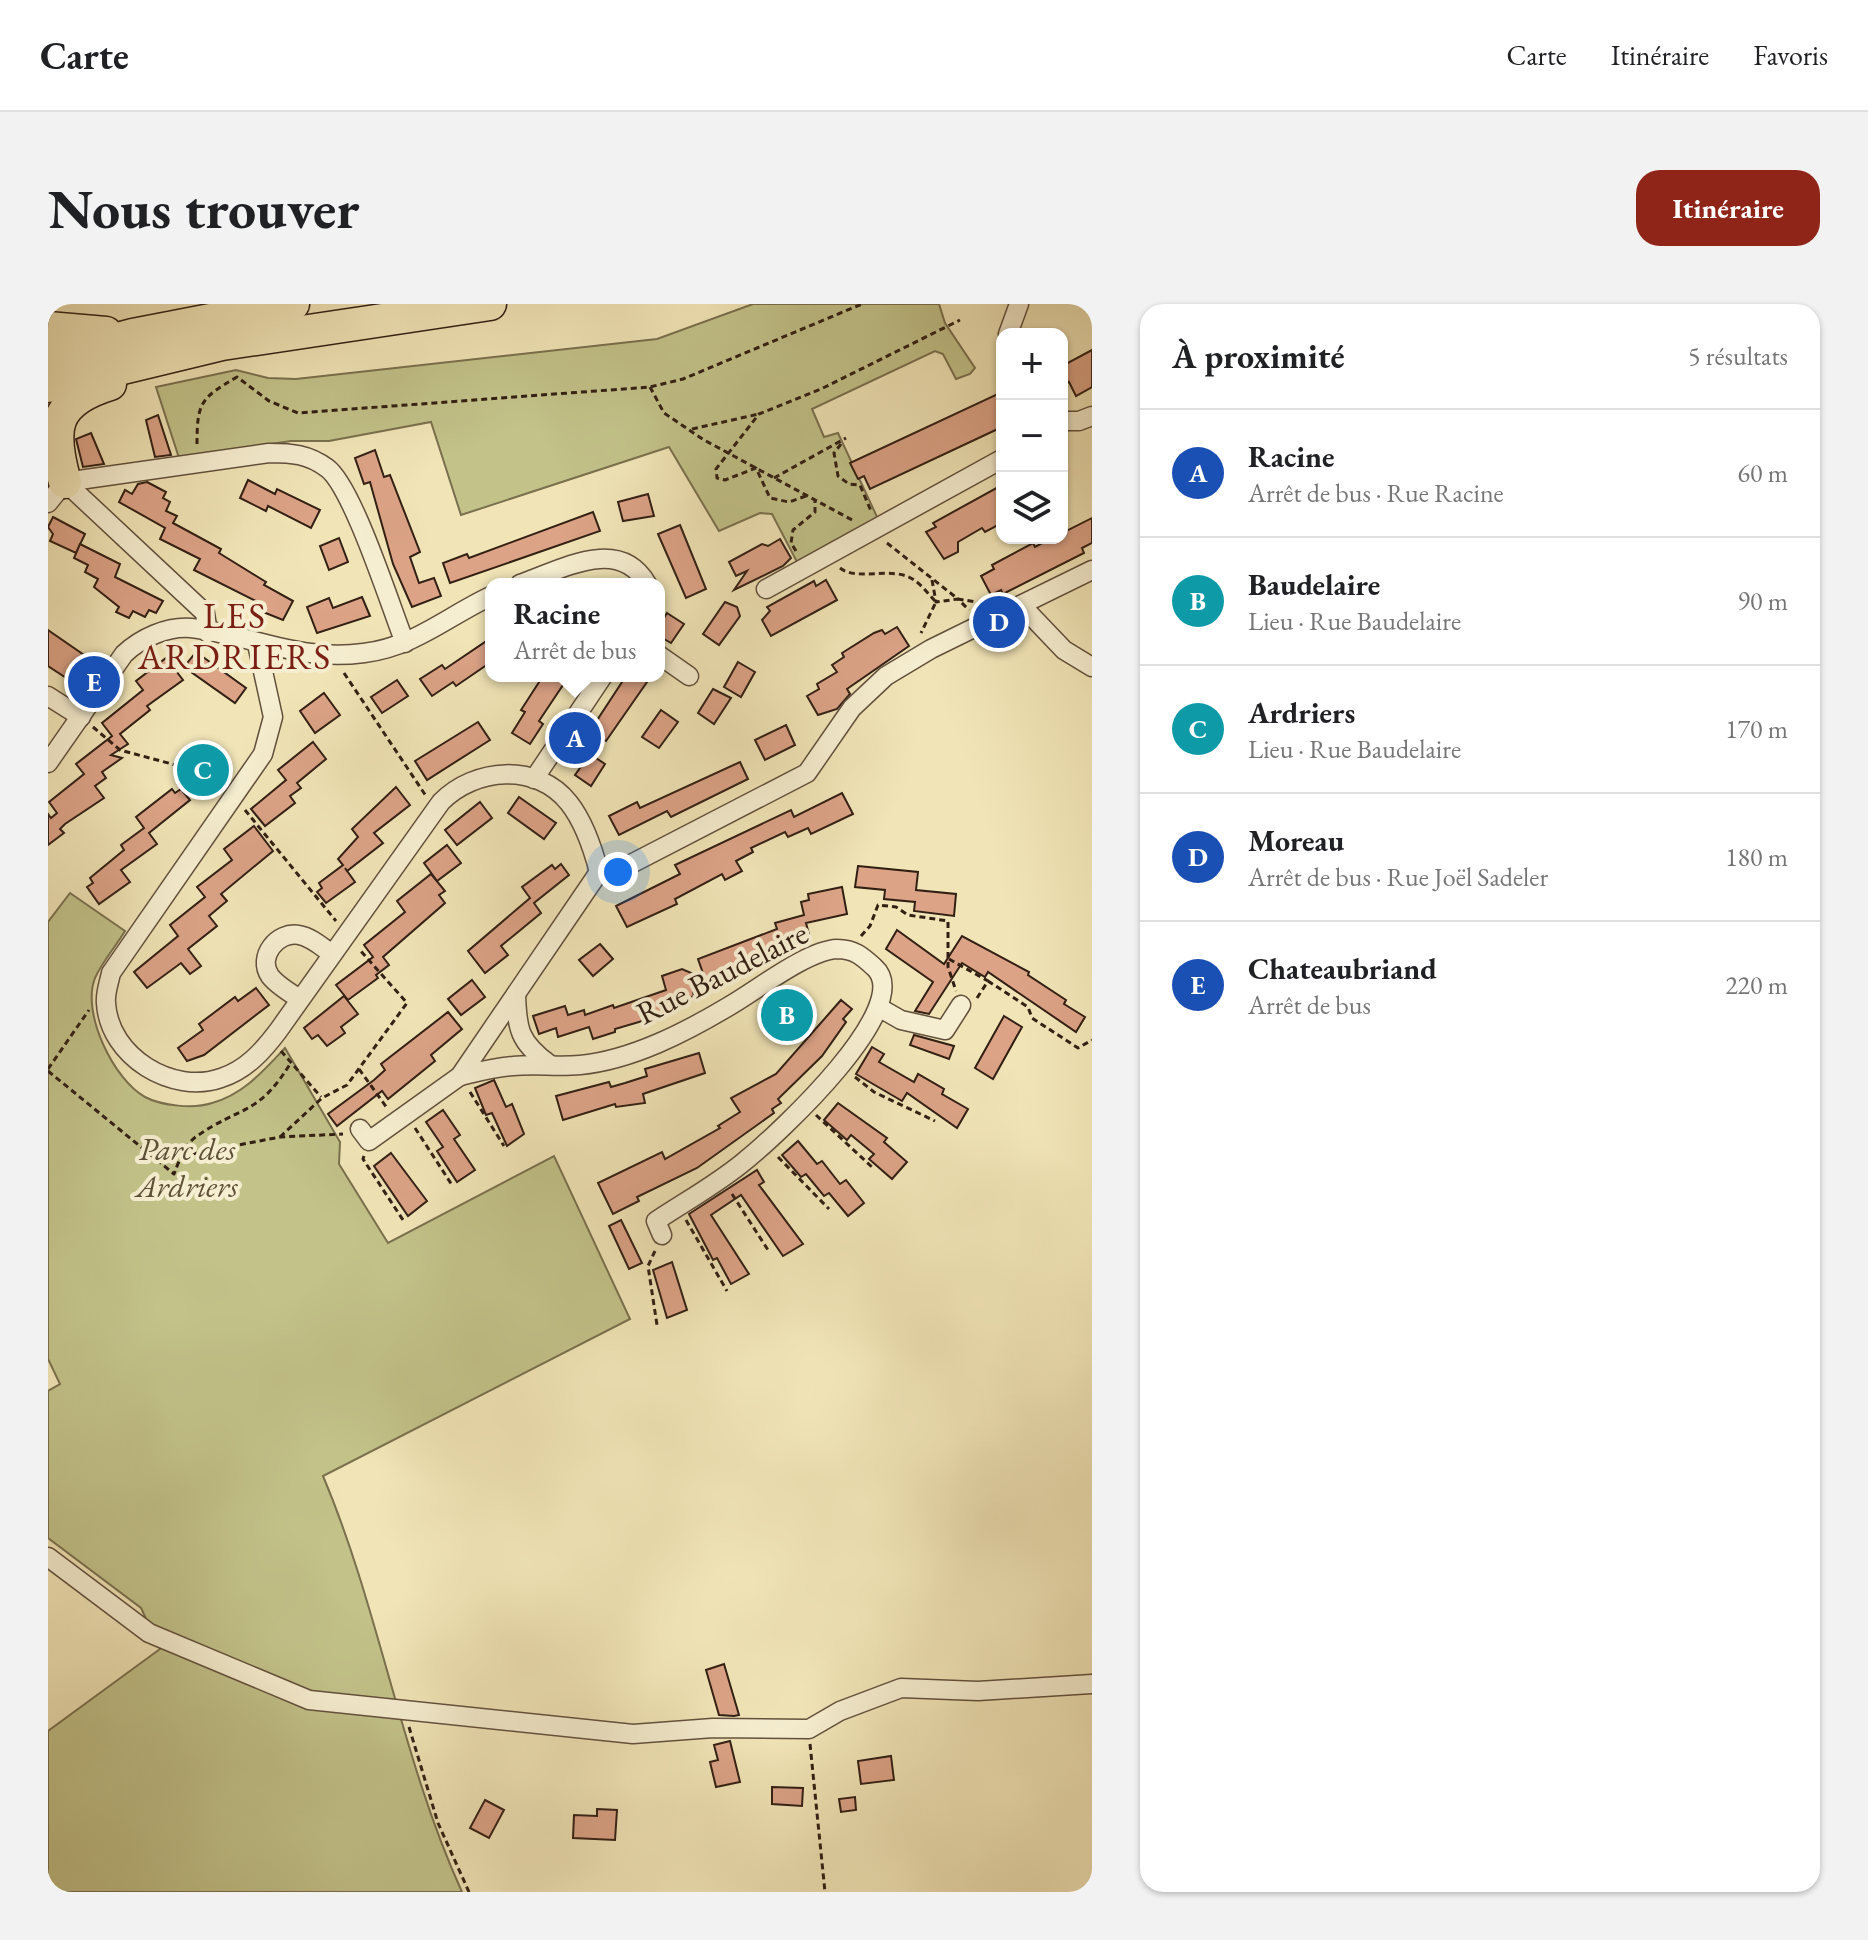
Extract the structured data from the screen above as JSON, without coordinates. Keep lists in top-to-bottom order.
{
  "streets": {
    "street": ["Rue Baudelaire"]
  },
  "districts": ["LES ARDRIERS"],
  "parks": ["Parc des Ardriers"],
  "page": {
    "header": "Carte",
    "nav": ["Carte", "Itinéraire", "Favoris"],
    "buttons": "Itinéraire",
    "title": "Nous trouver",
    "heading": ["À proximité", "5 résultats"],
    "map_buttons": ["+", "−"],
    "list": [
      {
        "mark": "A",
        "name": "Racine",
        "note": "Arrêt de bus · Rue Racine",
        "value": "60 m"
      },
      {
        "mark": "B",
        "name": "Baudelaire",
        "note": "Lieu · Rue Baudelaire",
        "value": "90 m"
      },
      {
        "mark": "C",
        "name": "Ardriers",
        "note": "Lieu · Rue Baudelaire",
        "value": "170 m"
      },
      {
        "mark": "D",
        "name": "Moreau",
        "note": "Arrêt de bus · Rue Joël Sadeler",
        "value": "180 m"
      },
      {
        "mark": "E",
        "name": "Chateaubriand",
        "note": "Arrêt de bus",
        "value": "220 m"
      }
    ],
    "popup": ["Racine", "Arrêt de bus"],
    "pins": [
      "D",
      "E",
      "A",
      "C",
      "B"
    ]
  }
}
